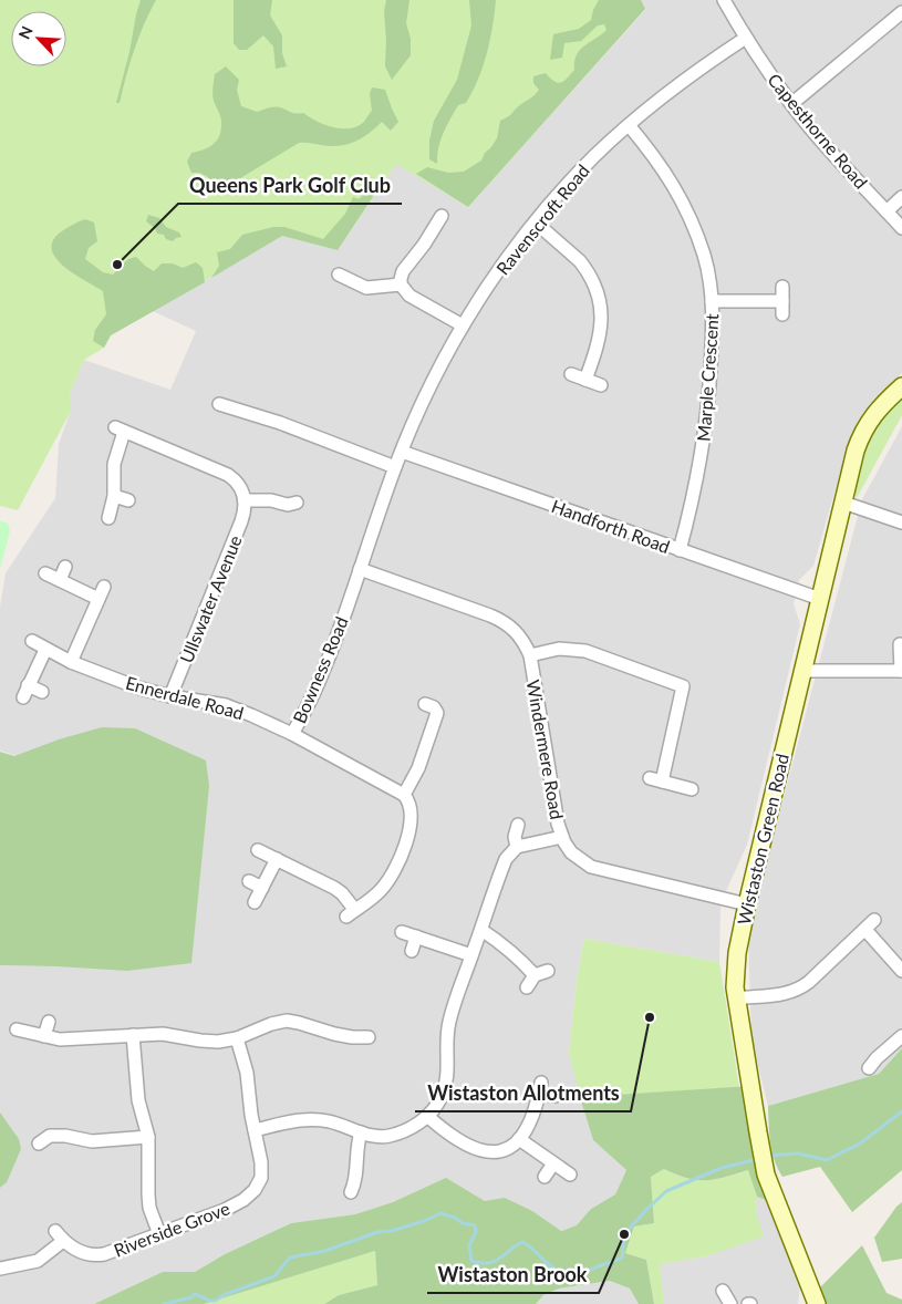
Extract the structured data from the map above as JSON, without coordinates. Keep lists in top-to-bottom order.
{
  "streets": {
    "street": [
      "Capesthorne Road",
      "Ravenscroft Road",
      "Marple Crescent",
      "Handforth Road",
      "Ullswater Avenue",
      "Bowness Road",
      "Ennerdale Road",
      "Windermere Road",
      "Wistaston Green Road",
      "Riverside Grove"
    ]
  },
  "crossings": [
    ["Capesthorne Road", "Ravenscroft Road"],
    ["Ravenscroft Road", "Marple Crescent"],
    ["Ravenscroft Road", "Handforth Road"],
    ["Ravenscroft Road", "Bowness Road"],
    ["Marple Crescent", "Handforth Road"],
    ["Handforth Road", "Bowness Road"],
    ["Handforth Road", "Wistaston Green Road"],
    ["Ullswater Avenue", "Ennerdale Road"],
    ["Bowness Road", "Ennerdale Road"],
    ["Bowness Road", "Windermere Road"],
    ["Windermere Road", "Wistaston Green Road"]
  ],
  "places": ["Queens Park Golf Club", "Wistaston Allotments", "Wistaston Brook"],
  "north": "top left"
}
